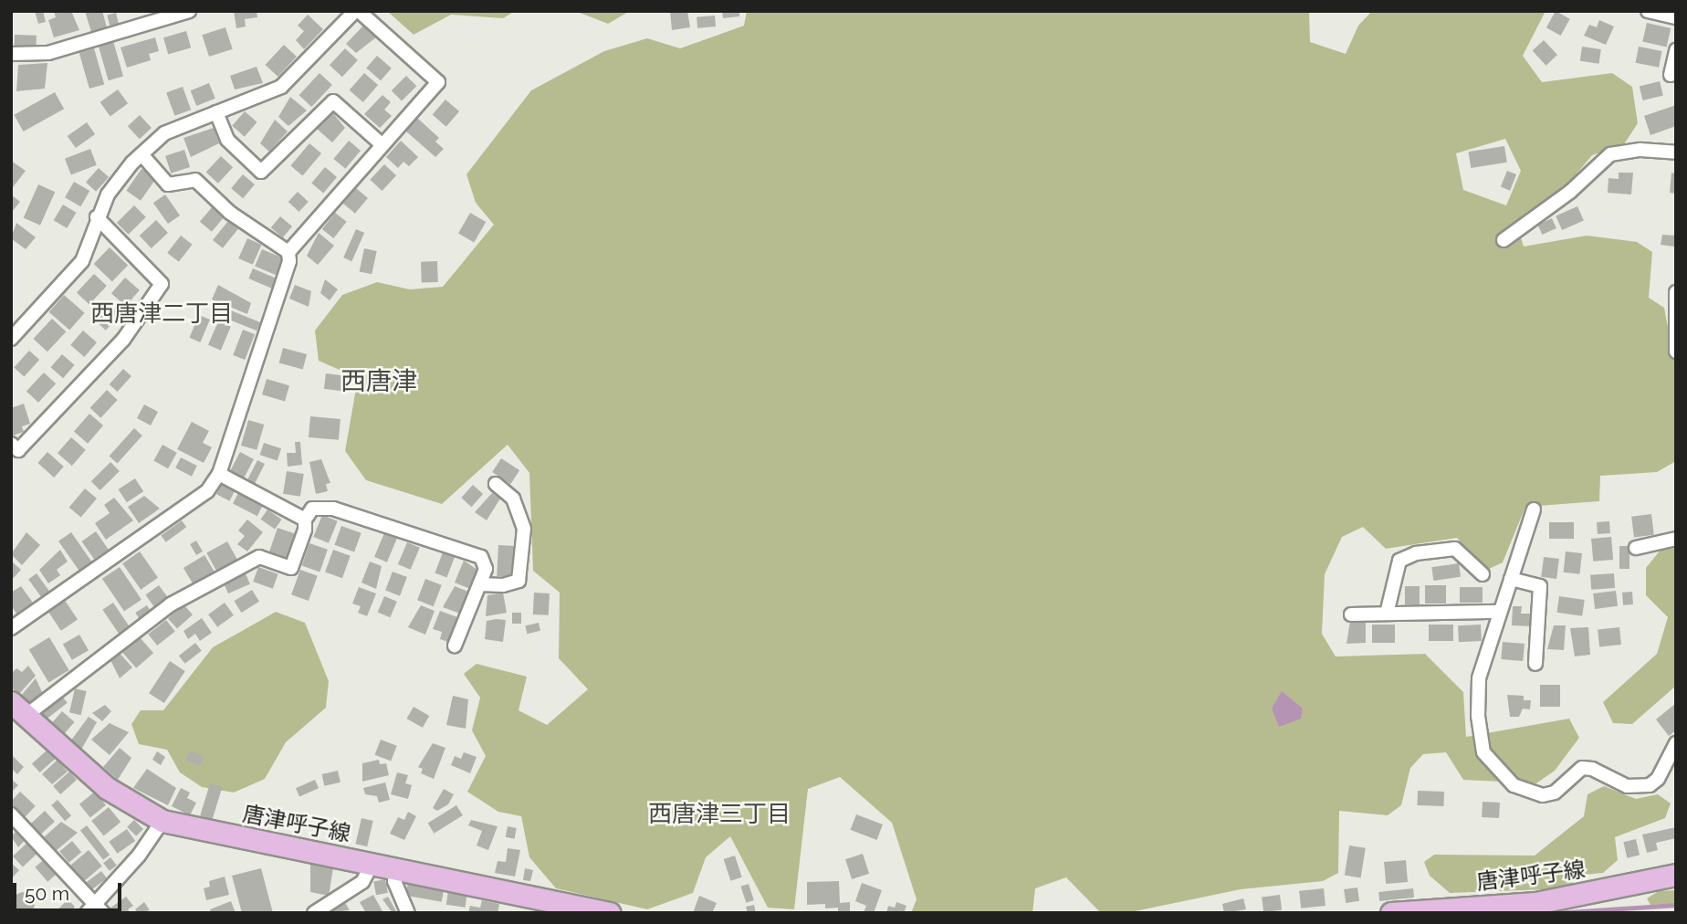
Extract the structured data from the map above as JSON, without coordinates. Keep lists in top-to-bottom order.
{
  "streets": {
    "main road": ["唐津呼子線"]
  },
  "districts": ["西唐津二丁目", "西唐津", "西唐津三丁目"],
  "scale_bar": "50 m"
}
